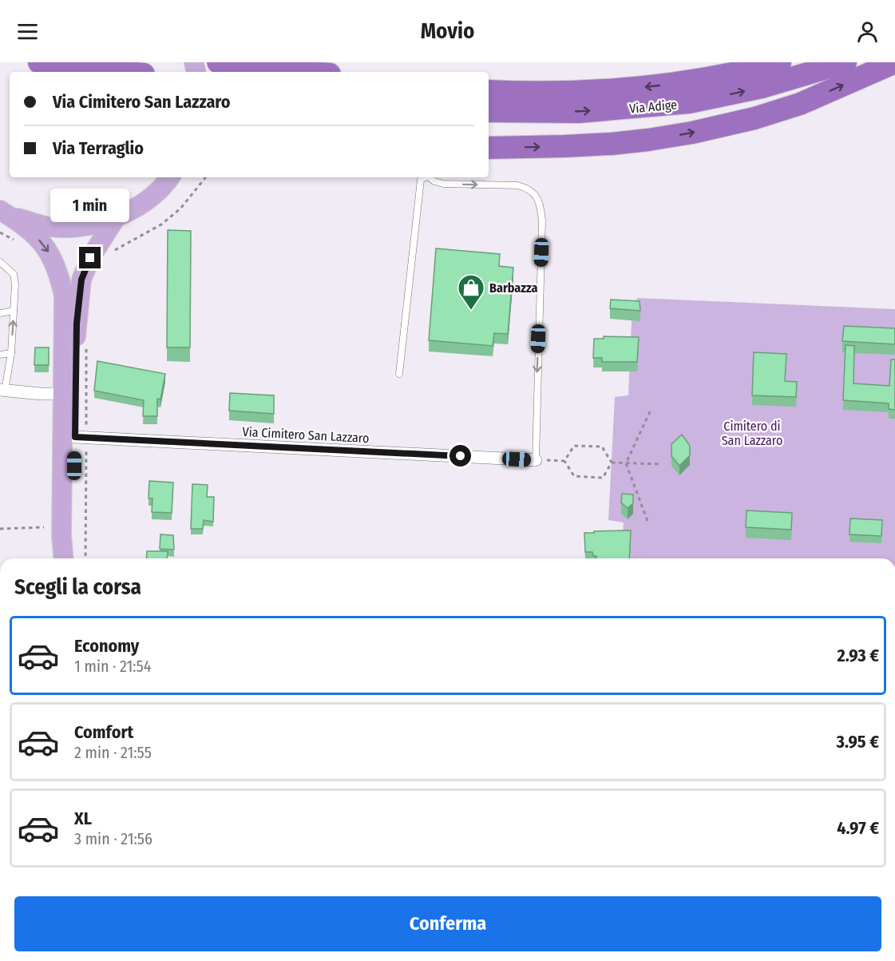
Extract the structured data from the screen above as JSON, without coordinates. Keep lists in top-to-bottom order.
{
  "streets": {
    "highway": ["Via Adige"],
    "street": ["Via Cimitero San Lazzaro"]
  },
  "parks": ["Cimitero di San Lazzaro"],
  "places": {
    "shop": ["Barbazza"]
  },
  "page": {
    "header": "Movio",
    "banner": ["Via Cimitero San Lazzaro", "Via Terraglio"],
    "bubble": "1 min",
    "heading": "Scegli la corsa",
    "list": [
      {
        "name": "Economy",
        "note": "1 min · 21:54",
        "value": "2.93 €"
      },
      {
        "name": "Comfort",
        "note": "2 min · 21:55",
        "value": "3.95 €"
      },
      {
        "name": "XL",
        "note": "3 min · 21:56",
        "value": "4.97 €"
      }
    ],
    "buttons": "Conferma"
  }
}
